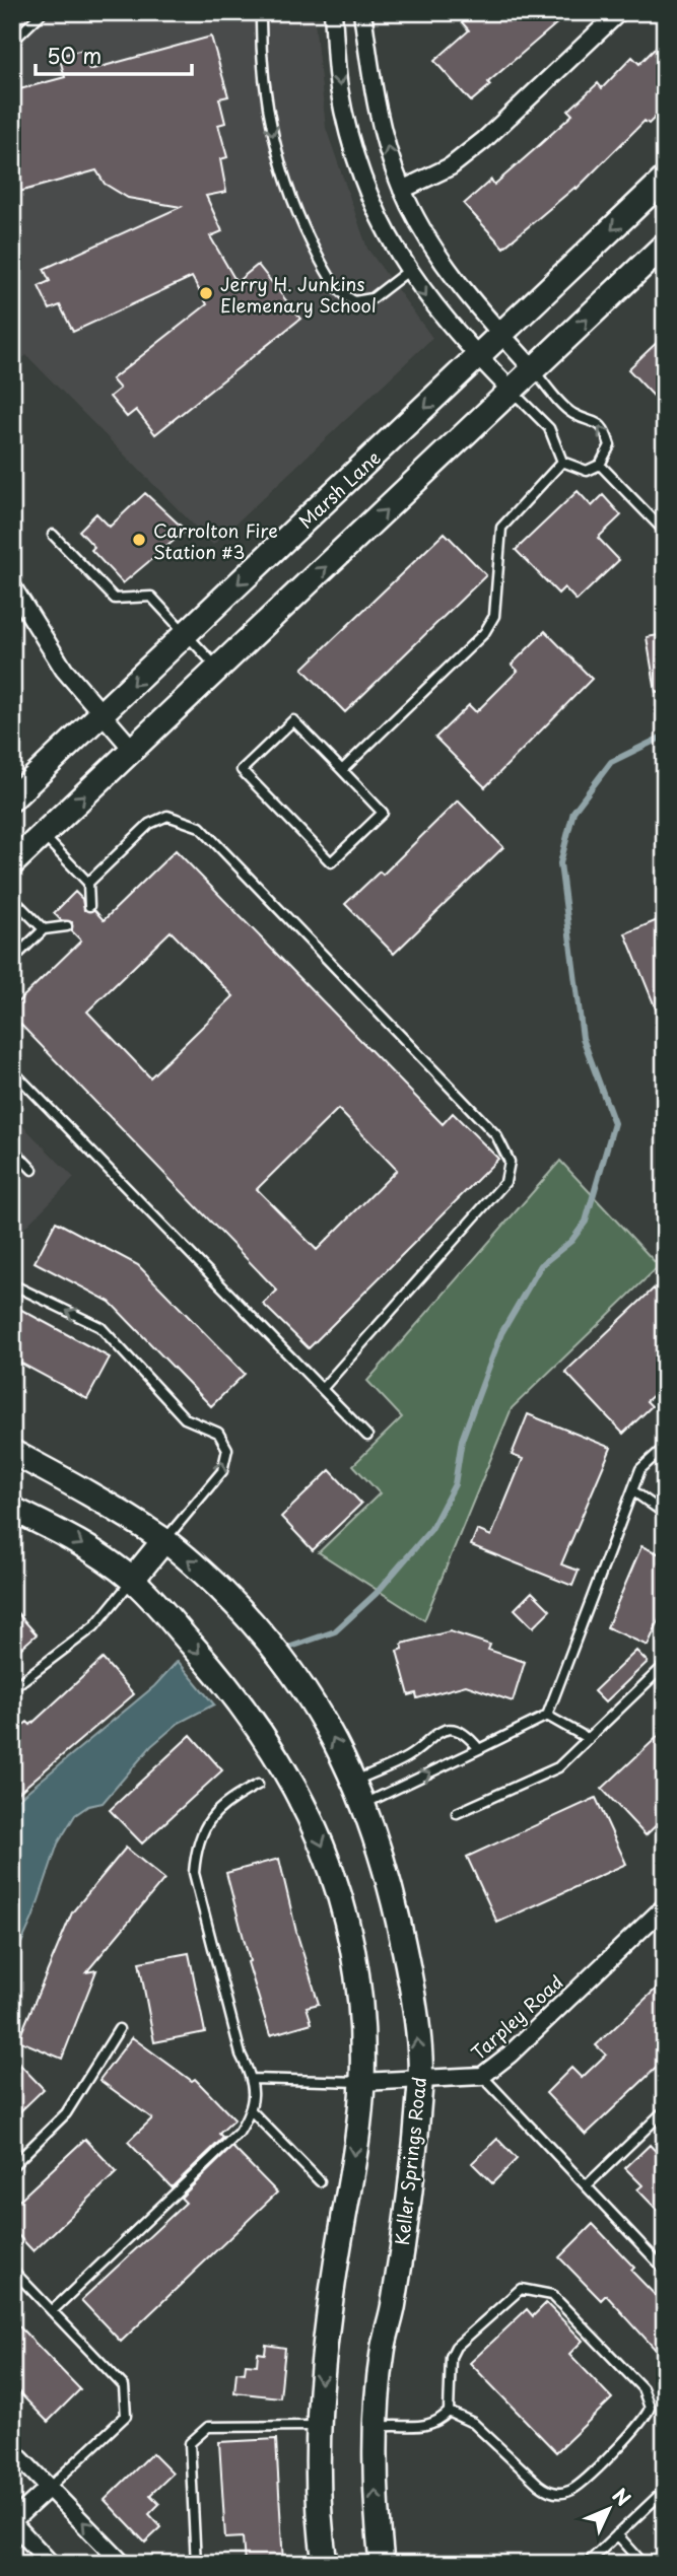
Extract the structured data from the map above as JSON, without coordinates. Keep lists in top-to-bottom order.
{
  "streets": {
    "main road": ["Marsh Lane", "Keller Springs Road"],
    "street": ["Tarpley Road"]
  },
  "crossings": [
    ["Tarpley Road", "Keller Springs Road"]
  ],
  "places": ["Jerry H. Junkins Elemenary School", "Carrolton Fire Station #3"],
  "scale_bar": "50 m",
  "north": "top right"
}
